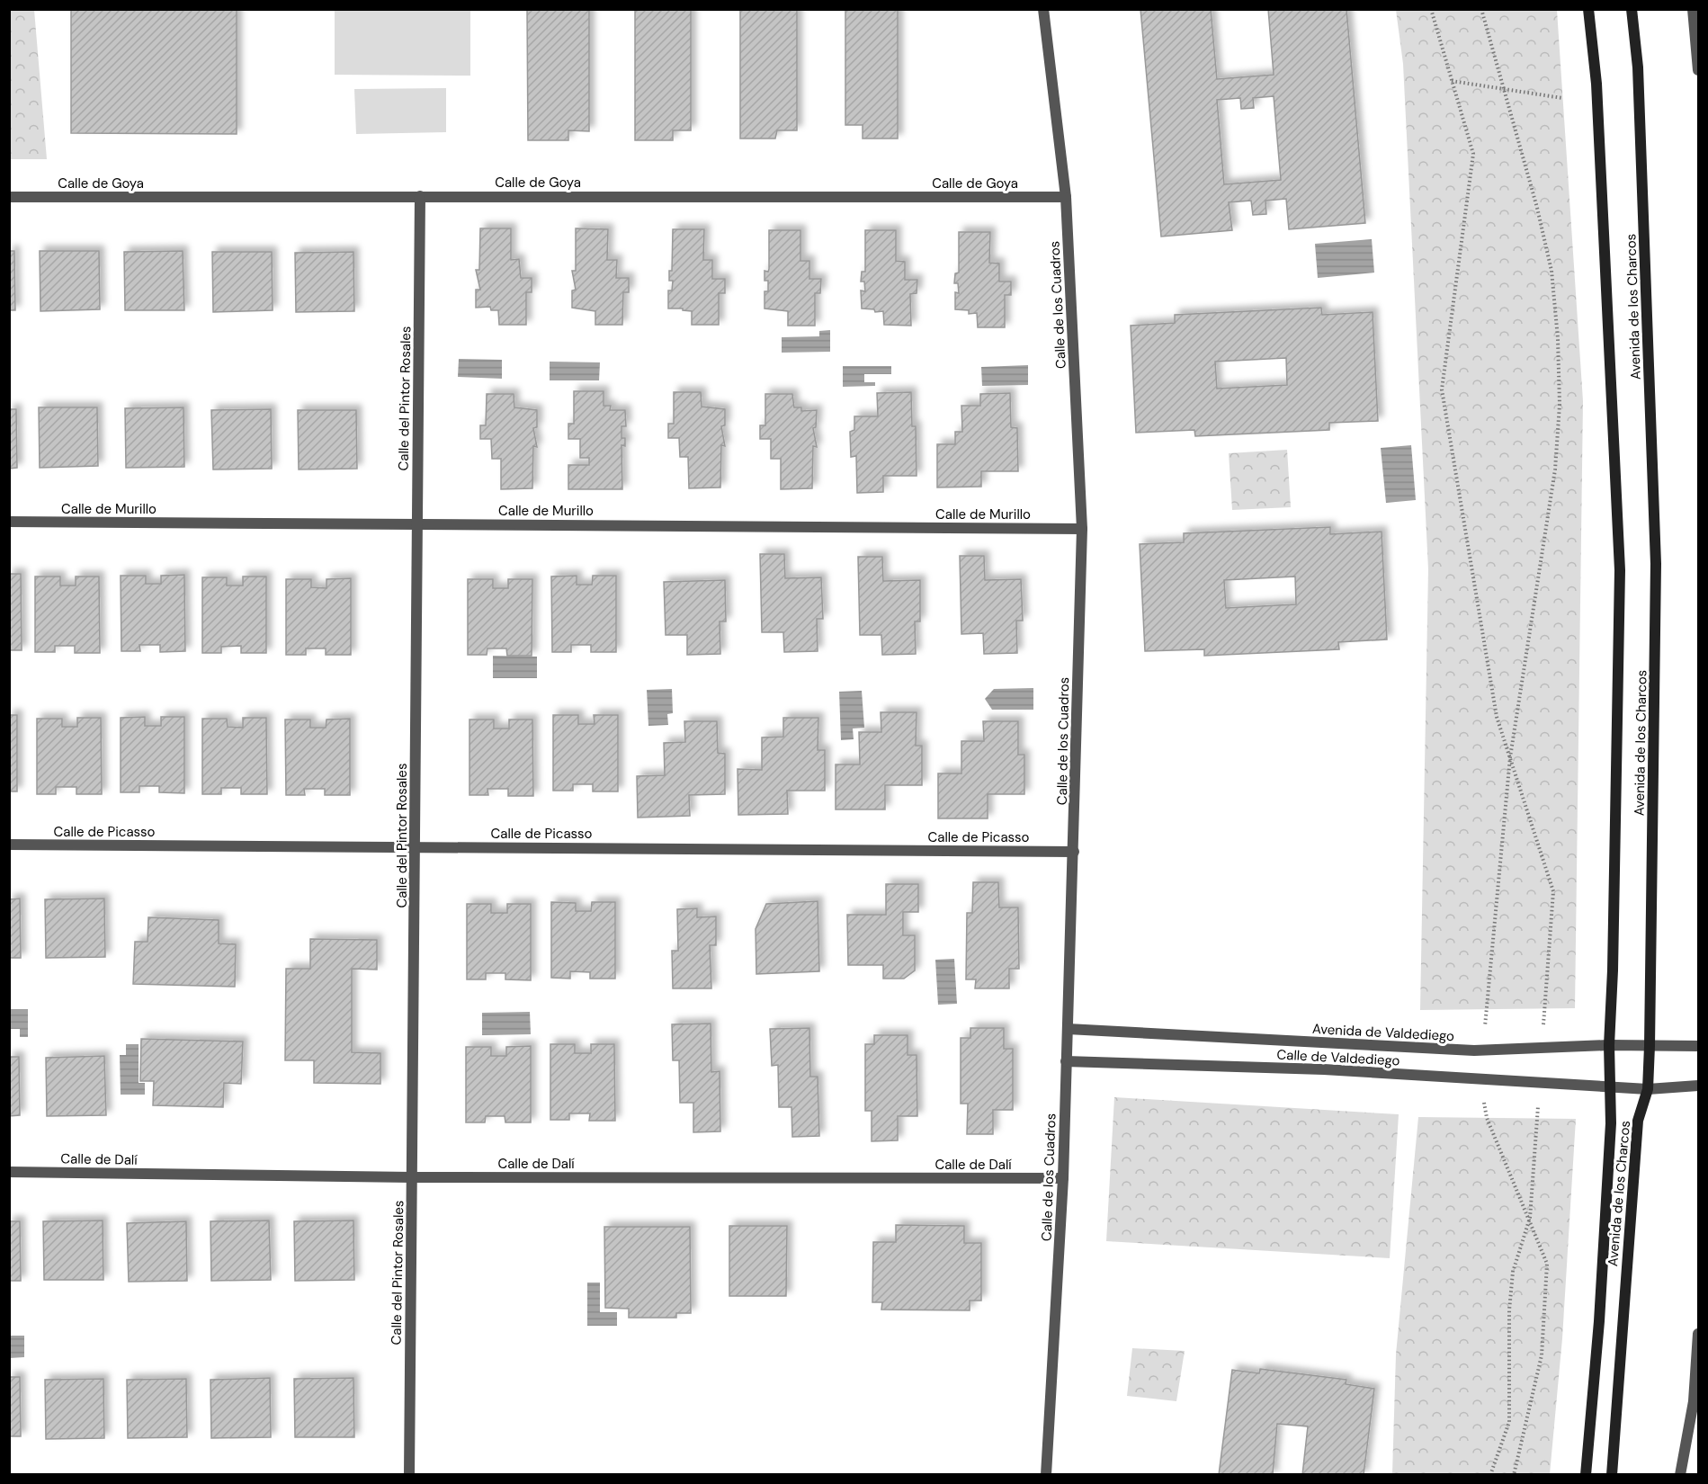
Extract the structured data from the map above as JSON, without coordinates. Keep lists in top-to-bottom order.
{
  "streets": {
    "street": [
      "Calle de Goya",
      "Calle de los Cuadros",
      "Avenida de los Charcos",
      "Calle del Pintor Rosales",
      "Calle de Murillo",
      "Calle de Picasso",
      "Avenida de Valdediego",
      "Calle de Valdediego",
      "Calle de Dalí"
    ]
  },
  "crossings": [
    ["Calle de Goya", "Calle de los Cuadros"],
    ["Calle de Goya", "Calle del Pintor Rosales"],
    ["Calle de los Cuadros", "Calle de Murillo"],
    ["Calle de los Cuadros", "Calle de Picasso"],
    ["Calle de los Cuadros", "Avenida de Valdediego"],
    ["Calle de los Cuadros", "Calle de Valdediego"],
    ["Calle de los Cuadros", "Calle de Dalí"],
    ["Avenida de los Charcos", "Avenida de Valdediego"],
    ["Avenida de los Charcos", "Calle de Valdediego"],
    ["Calle del Pintor Rosales", "Calle de Murillo"],
    ["Calle del Pintor Rosales", "Calle de Picasso"],
    ["Calle del Pintor Rosales", "Calle de Dalí"]
  ]
}
